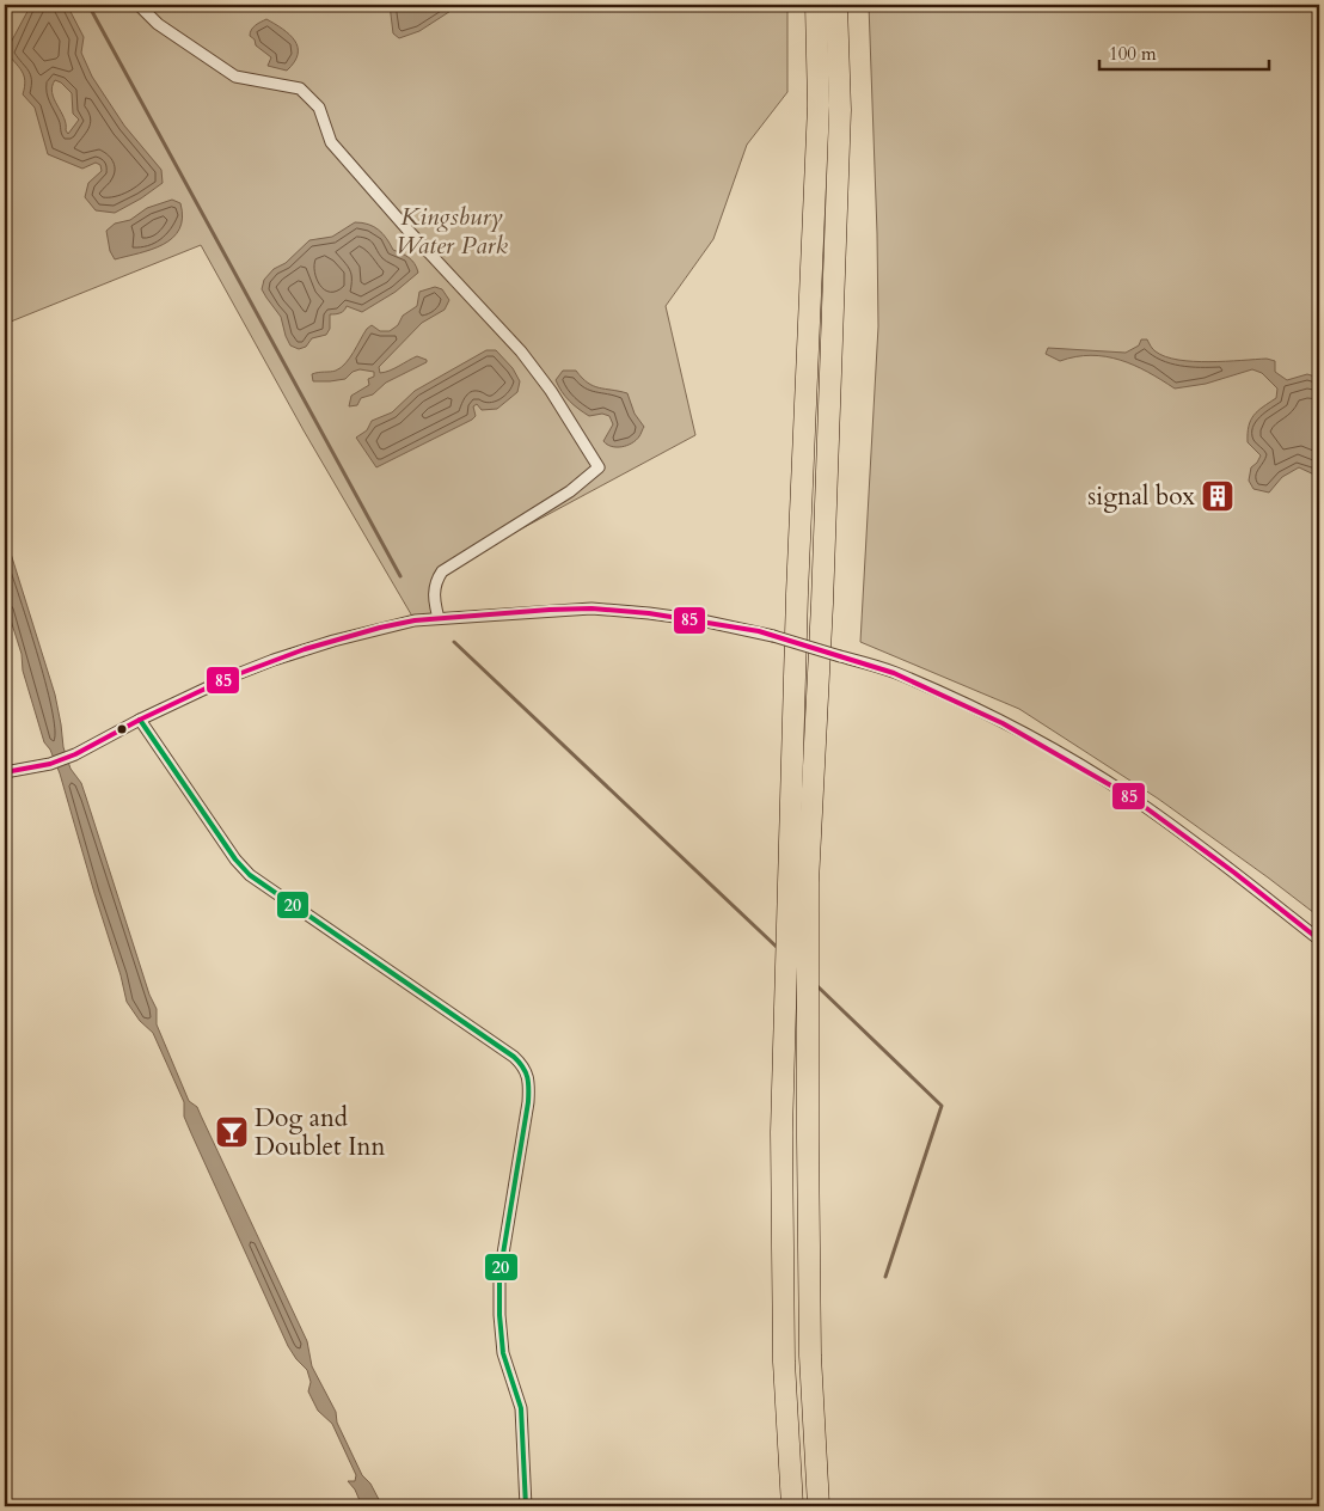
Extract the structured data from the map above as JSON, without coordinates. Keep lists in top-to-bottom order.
{
  "parks": ["Kingsbury Water Park"],
  "places": {
    "building": ["signal box"],
    "bar": ["Dog and Doublet Inn"]
  },
  "lines": ["transit line 85", "transit line 20"],
  "scale_bar": "100 m"
}
